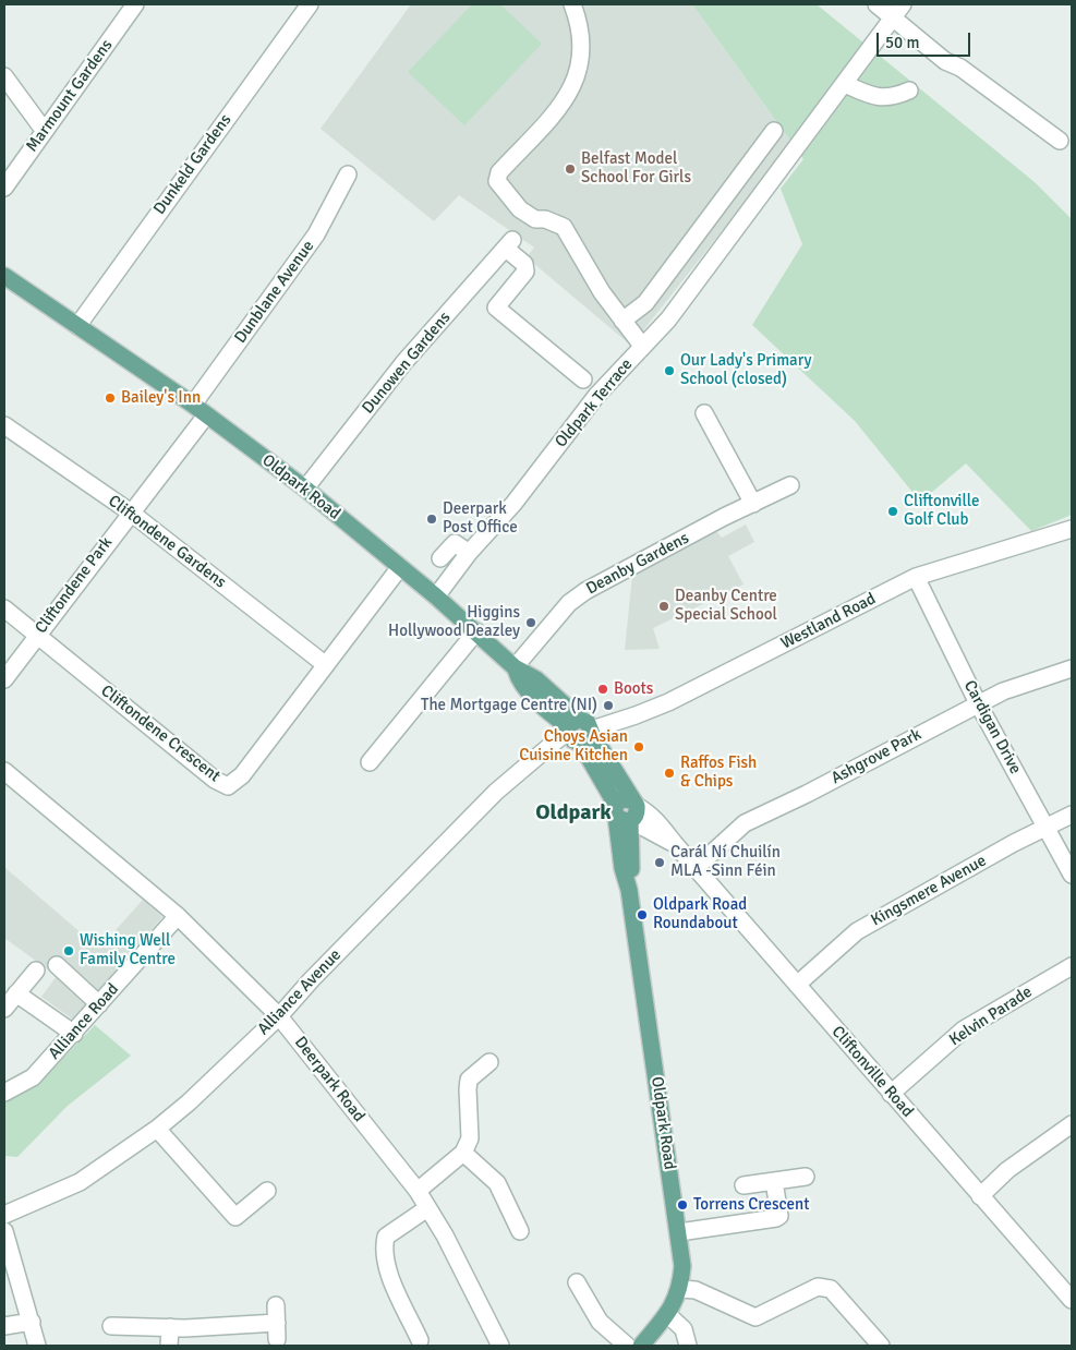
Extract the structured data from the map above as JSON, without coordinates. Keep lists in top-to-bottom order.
{
  "streets": {
    "main road": ["Oldpark Road", "Cliftonville Road"],
    "street": [
      "Marmount Gardens",
      "Dunkeld Gardens",
      "Dunblane Avenue",
      "Dunowen Gardens",
      "Oldpark Terrace",
      "Cliftondene Gardens",
      "Deanby Gardens",
      "Cliftondene Park",
      "Westland Road",
      "Cardigan Drive",
      "Cliftondene Crescent",
      "Ashgrove Park",
      "Kingsmere Avenue",
      "Alliance Avenue",
      "Kelvin Parade",
      "Alliance Road",
      "Deerpark Road"
    ]
  },
  "crossings": [
    ["Dunkeld Gardens", "Oldpark Road"],
    ["Dunblane Avenue", "Oldpark Road"],
    ["Dunowen Gardens", "Oldpark Road"],
    ["Oldpark Terrace", "Oldpark Road"],
    ["Oldpark Road", "Deanby Gardens"],
    ["Oldpark Road", "Cliftondene Park"],
    ["Oldpark Road", "Westland Road"],
    ["Oldpark Road", "Cliftondene Crescent"],
    ["Oldpark Road", "Alliance Avenue"],
    ["Oldpark Road", "Cliftonville Road"],
    ["Cliftondene Gardens", "Cliftondene Park"],
    ["Cliftondene Gardens", "Cliftondene Crescent"],
    ["Cliftondene Park", "Cliftondene Crescent"],
    ["Westland Road", "Cardigan Drive"],
    ["Westland Road", "Alliance Avenue"],
    ["Westland Road", "Cliftonville Road"],
    ["Cardigan Drive", "Ashgrove Park"],
    ["Cardigan Drive", "Kingsmere Avenue"],
    ["Ashgrove Park", "Cliftonville Road"],
    ["Kingsmere Avenue", "Cliftonville Road"],
    ["Alliance Avenue", "Cliftonville Road"],
    ["Alliance Avenue", "Deerpark Road"],
    ["Kelvin Parade", "Cliftonville Road"],
    ["Alliance Road", "Deerpark Road"]
  ],
  "districts": ["Oldpark"],
  "places": [
    "Belfast Model School For Girls",
    "Our Lady's Primary School (closed)",
    "Bailey's Inn",
    "Cliftonville Golf Club",
    "Deerpark Post Office",
    "Deanby Centre Special School",
    "Higgins Hollywood Deazley",
    "Boots",
    "The Mortgage Centre (NI)",
    "Choys Asian Cuisine Kitchen",
    "Raffos Fish & Chips",
    "Carál Ní Chuilín MLA -Sinn Féin",
    "Oldpark Road Roundabout",
    "Wishing Well Family Centre",
    "Torrens Crescent"
  ],
  "scale_bar": "50 m"
}
